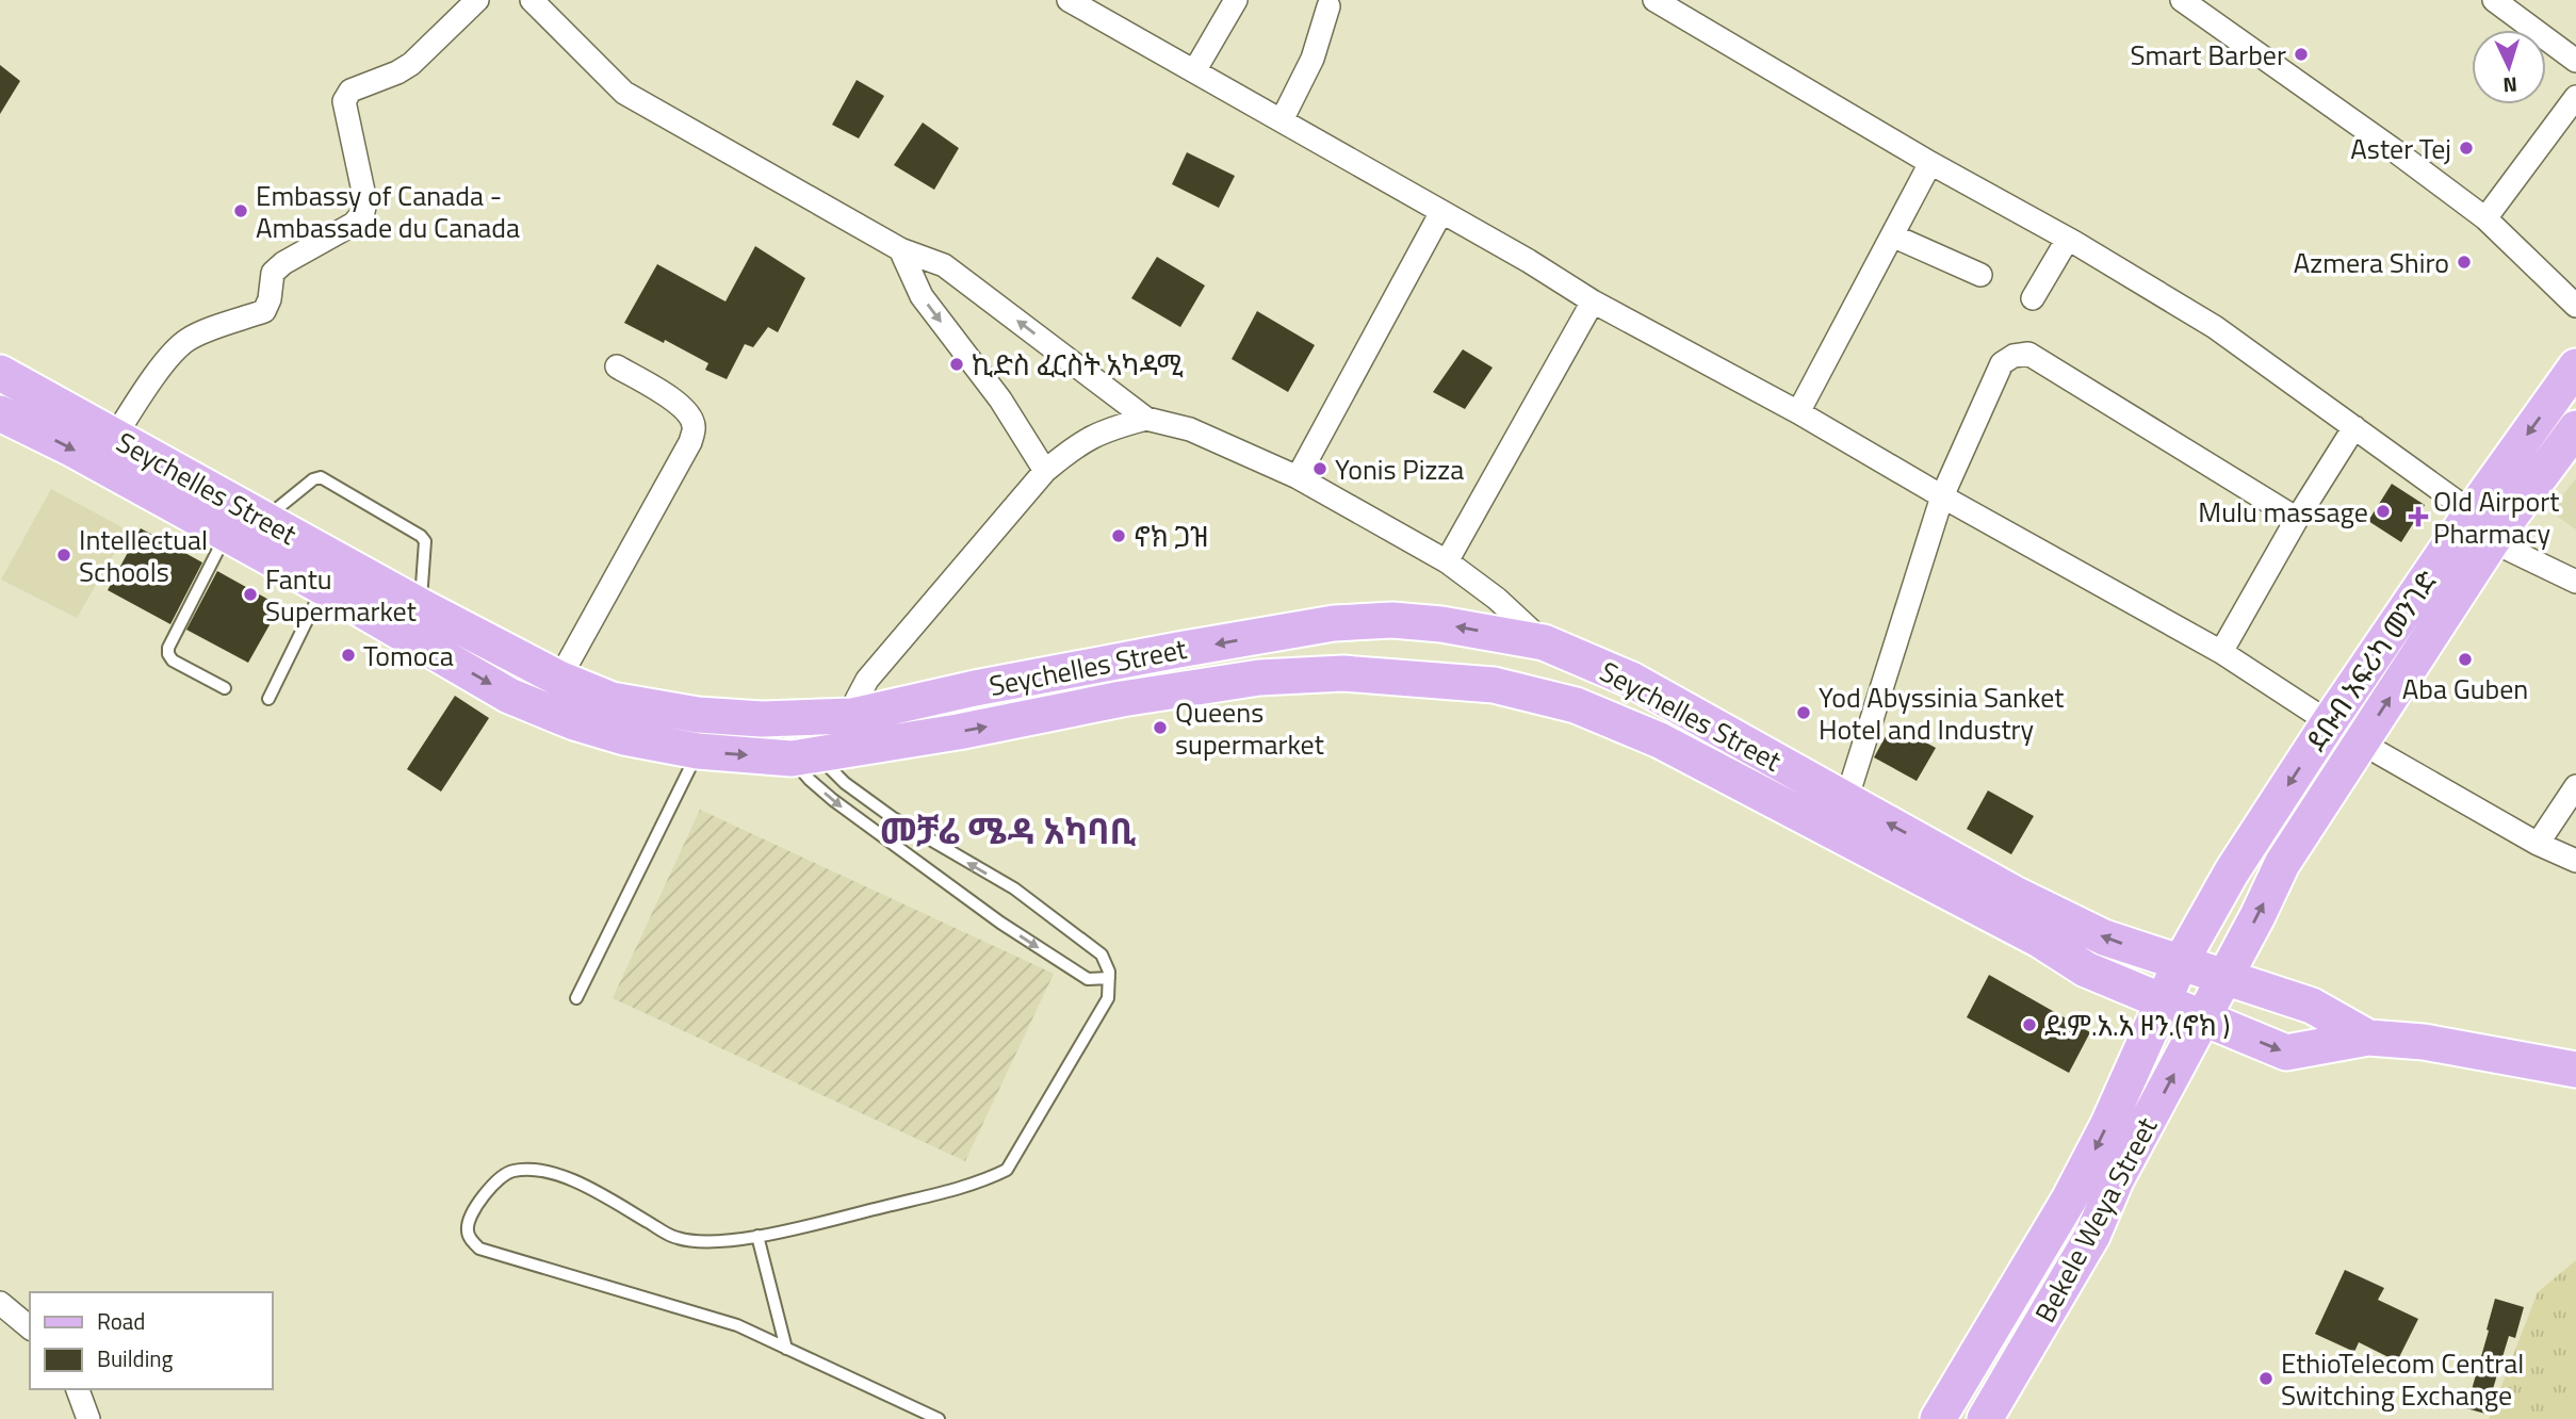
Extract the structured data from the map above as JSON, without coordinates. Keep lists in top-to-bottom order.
{
  "streets": {
    "main road": ["Seychelles Street", "ደቡብ አፍሪካ መንገድ", "Bekele Weya Street"]
  },
  "crossings": [
    ["Seychelles Street", "ደቡብ አፍሪካ መንገድ"],
    ["Seychelles Street", "Bekele Weya Street"],
    ["ደቡብ አፍሪካ መንገድ", "Bekele Weya Street"]
  ],
  "one_way": ["Bekele Weya Street"],
  "districts": ["መቻሬ ሜዳ አካባቢ"],
  "places": {
    "other": [
      "Smart Barber",
      "Aster Tej",
      "Embassy of Canada - Ambassade du Canada",
      "Azmera Shiro",
      "ኪድስ ፈርስት አካዳሚ",
      "Yonis Pizza",
      "Mulu massage",
      "ኖክ ጋዝ",
      "Intellectual Schools",
      "Fantu Supermarket",
      "Tomoca",
      "Aba Guben",
      "Yod Abyssinia Sanket Hotel and Industry",
      "Queens supermarket",
      "ደ.ም.አ.አ ዞን.(ኖክ )",
      "EthioTelecom Central Switching Exchange"
    ],
    "health": ["Old Airport Pharmacy"]
  },
  "legend": ["Road", "Building"],
  "north": "bottom"
}
